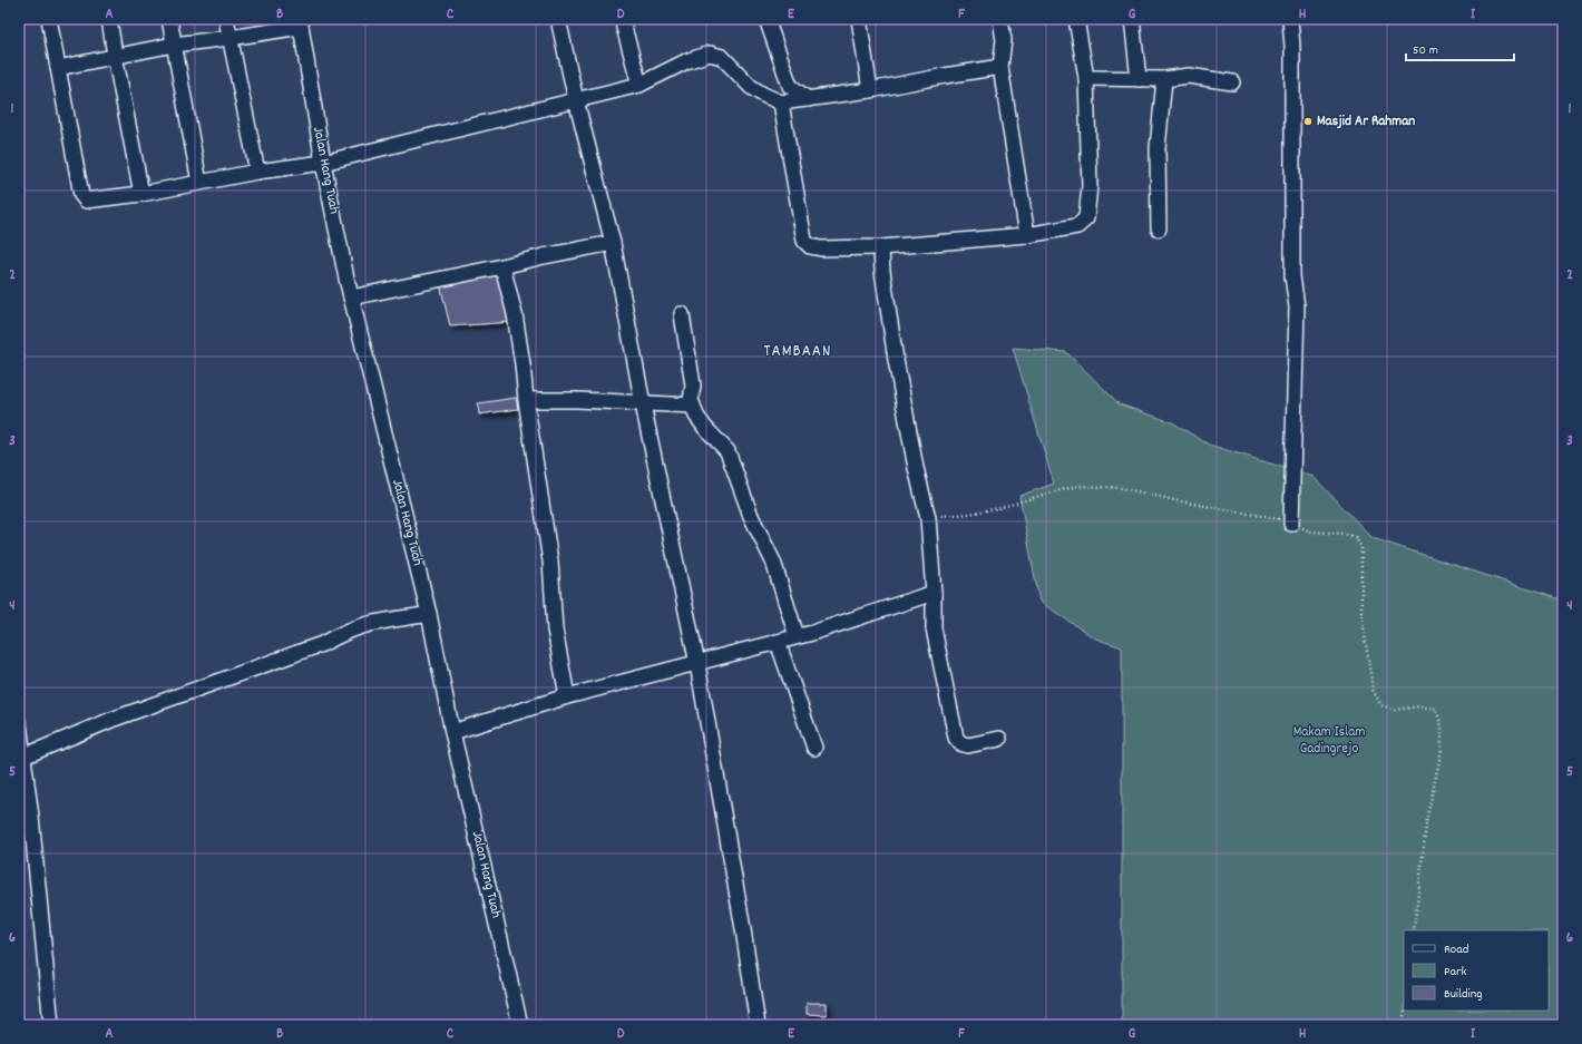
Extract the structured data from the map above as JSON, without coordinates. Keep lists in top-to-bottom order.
{
  "streets": {
    "street": ["Jalan Hang Tuah"]
  },
  "districts": ["TAMBAAN"],
  "parks": ["Makam Islam Gadingrejo"],
  "places": ["Masjid Ar Rahman"],
  "legend": ["Road", "Park", "Building"],
  "scale_bar": "50 m",
  "grid": {
    "columns": [
      "A",
      "B",
      "C",
      "D",
      "E",
      "F",
      "G",
      "H",
      "I"
    ],
    "rows": [
      "1",
      "2",
      "3",
      "4",
      "5",
      "6"
    ]
  }
}
